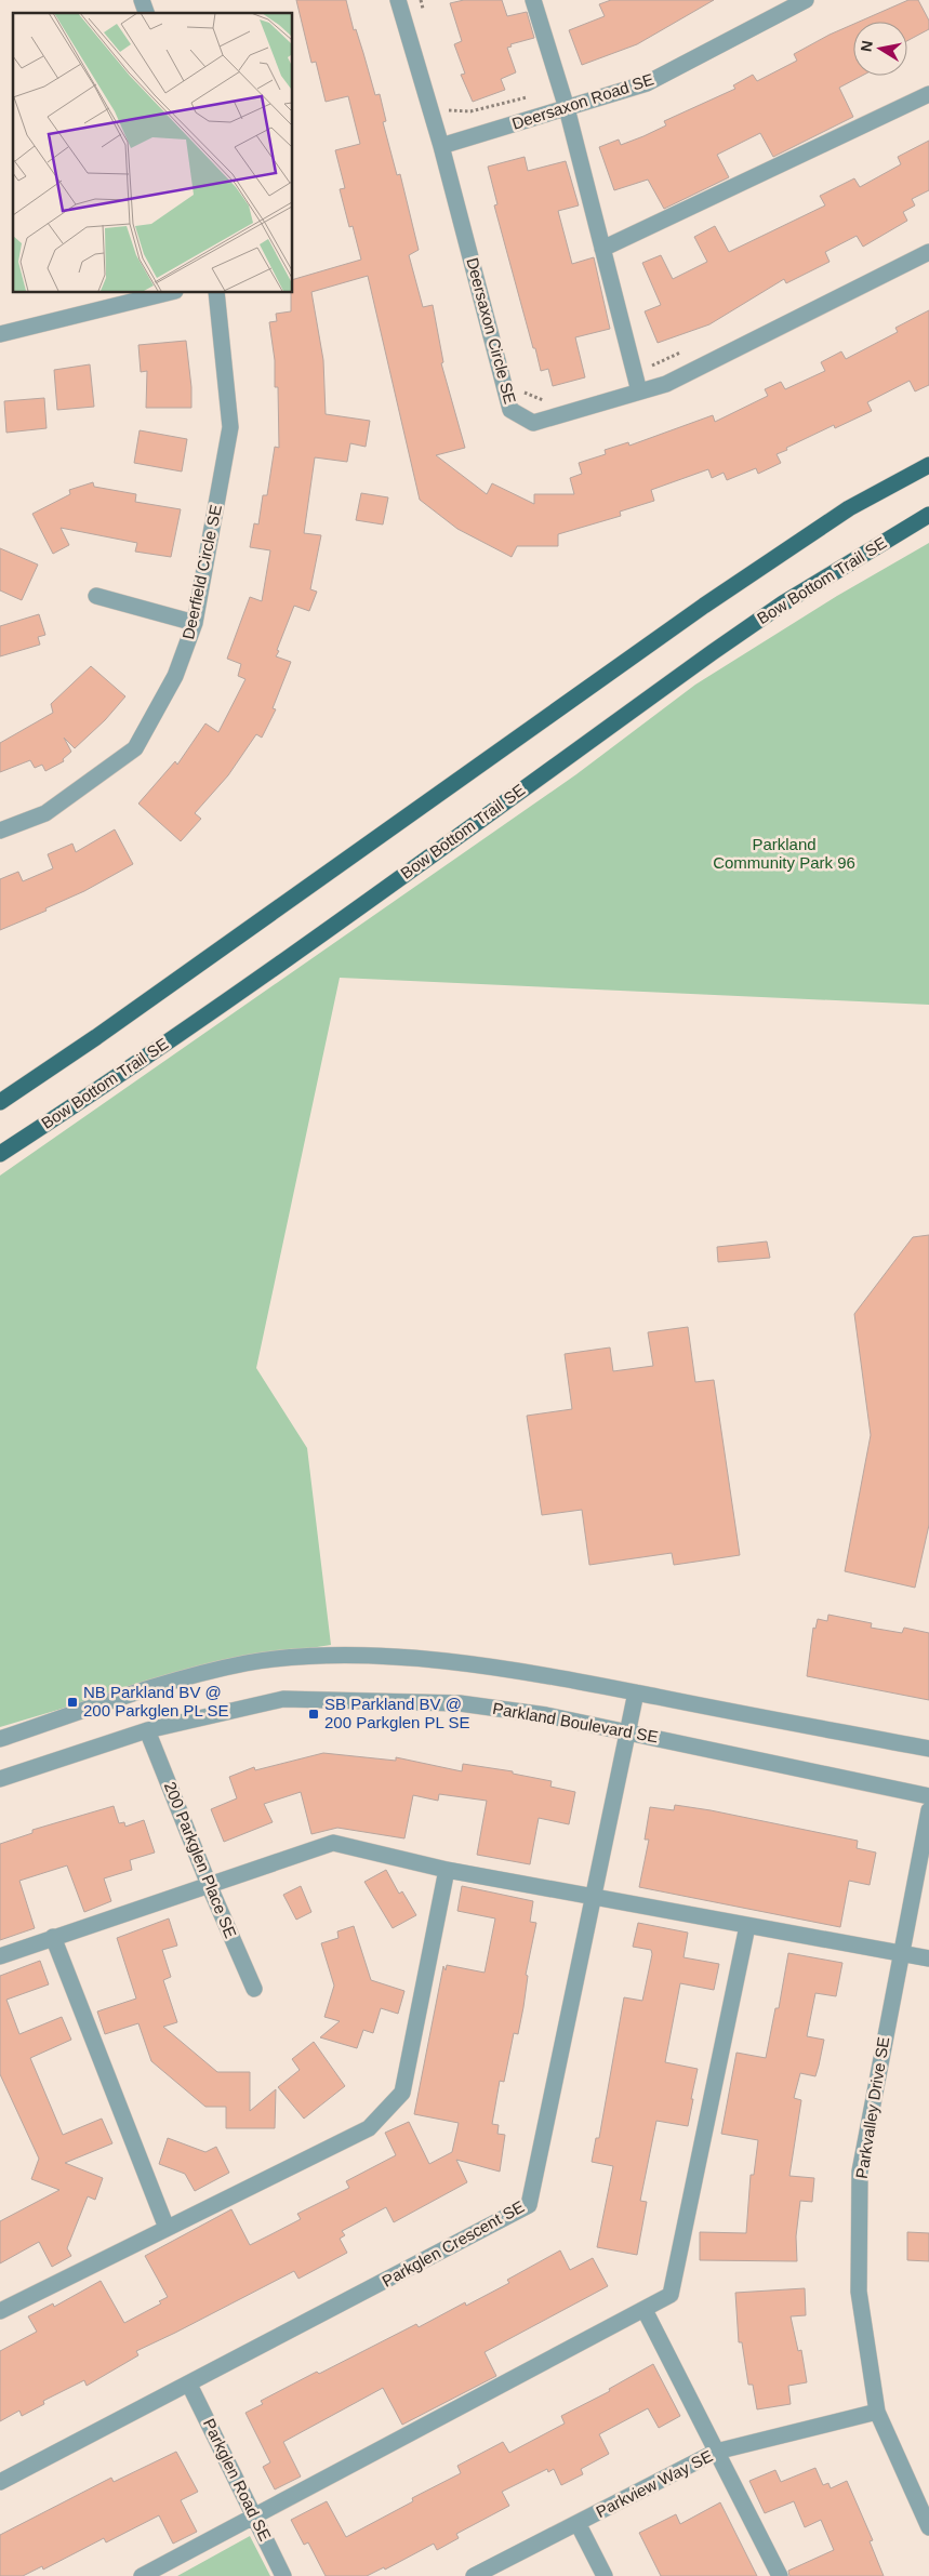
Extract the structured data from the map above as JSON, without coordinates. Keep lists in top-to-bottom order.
{
  "streets": {
    "main road": ["Bow Bottom Trail SE"],
    "street": [
      "Deersaxon Road SE",
      "Deersaxon Circle SE",
      "Deerfield Circle SE",
      "Parkland Boulevard SE",
      "200 Parkglen Place SE",
      "Parkvalley Drive SE",
      "Parkglen Crescent SE",
      "Parkglen Road SE",
      "Parkview Way SE"
    ]
  },
  "crossings": [
    ["Deersaxon Road SE", "Deersaxon Circle SE"],
    ["Parkland Boulevard SE", "200 Parkglen Place SE"],
    ["Parkland Boulevard SE", "Parkglen Crescent SE"],
    ["Parkvalley Drive SE", "Parkview Way SE"],
    ["Parkglen Crescent SE", "Parkglen Road SE"]
  ],
  "parks": ["Parkland Community Park 96"],
  "places": {
    "transit": ["NB Parkland BV @ 200 Parkglen PL SE", "SB Parkland BV @ 200 Parkglen PL SE"]
  },
  "north": "left"
}
